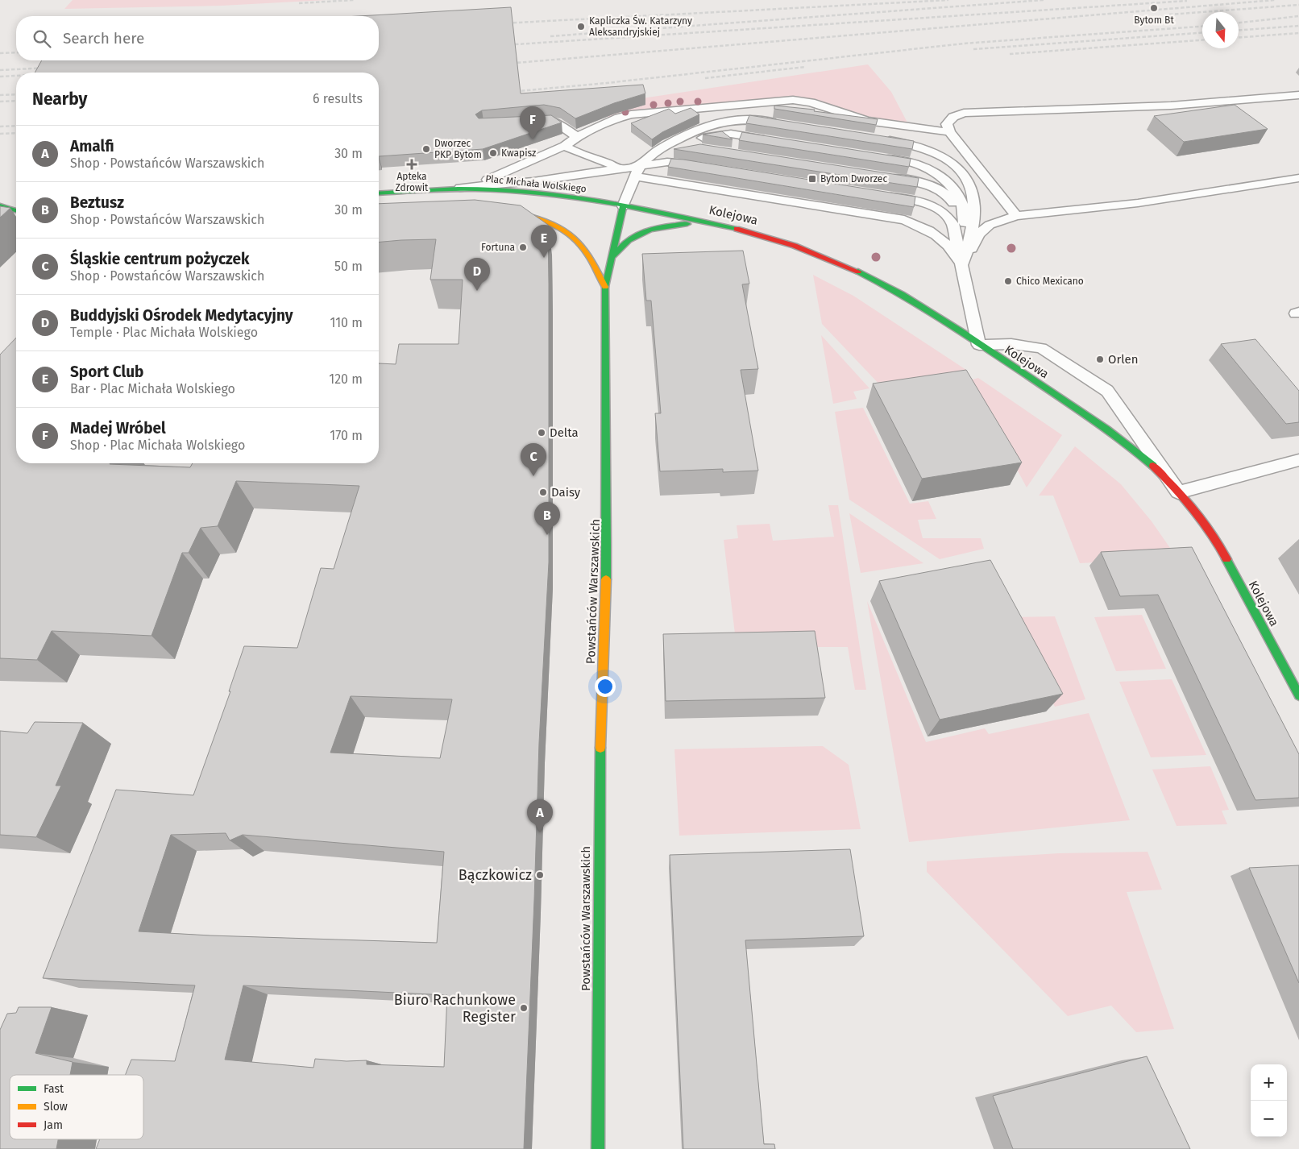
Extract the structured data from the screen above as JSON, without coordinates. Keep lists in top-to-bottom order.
{
  "streets": {
    "main road": ["Plac Michała Wolskiego", "Kolejowa", "Powstańców Warszawskich"]
  },
  "crossings": [
    ["Plac Michała Wolskiego", "Kolejowa"],
    ["Plac Michała Wolskiego", "Powstańców Warszawskich"],
    ["Kolejowa", "Powstańców Warszawskich"]
  ],
  "places": {
    "other": [
      "Bytom Bt",
      "Kapliczka Św. Katarzyny Aleksandryjskiej",
      "Dworzec PKP Bytom",
      "Kwapisz",
      "Fortuna",
      "Chico Mexicano",
      "Orlen",
      "Delta",
      "Daisy",
      "Bączkowicz",
      "Biuro Rachunkowe Register"
    ],
    "health": ["Apteka Zdrowit"],
    "transit": ["Bytom Dworzec"]
  },
  "legend": ["Fast", "Slow", "Jam"],
  "north": "bottom",
  "page": {
    "search": "Search here",
    "heading": ["Nearby", "6 results"],
    "pins": [
      "F",
      "E",
      "D",
      "C",
      "B",
      "A"
    ],
    "list": [
      {
        "mark": "A",
        "name": "Amalfi",
        "note": "Shop · Powstańców Warszawskich",
        "value": "30 m"
      },
      {
        "mark": "B",
        "name": "Beztusz",
        "note": "Shop · Powstańców Warszawskich",
        "value": "30 m"
      },
      {
        "mark": "C",
        "name": "Śląskie centrum pożyczek",
        "note": "Shop · Powstańców Warszawskich",
        "value": "50 m"
      },
      {
        "mark": "D",
        "name": "Buddyjski Ośrodek Medytacyjny",
        "note": "Temple · Plac Michała Wolskiego",
        "value": "110 m"
      },
      {
        "mark": "E",
        "name": "Sport Club",
        "note": "Bar · Plac Michała Wolskiego",
        "value": "120 m"
      },
      {
        "mark": "F",
        "name": "Madej Wróbel",
        "note": "Shop · Plac Michała Wolskiego",
        "value": "170 m"
      }
    ],
    "map_buttons": ["+", "−"]
  }
}
